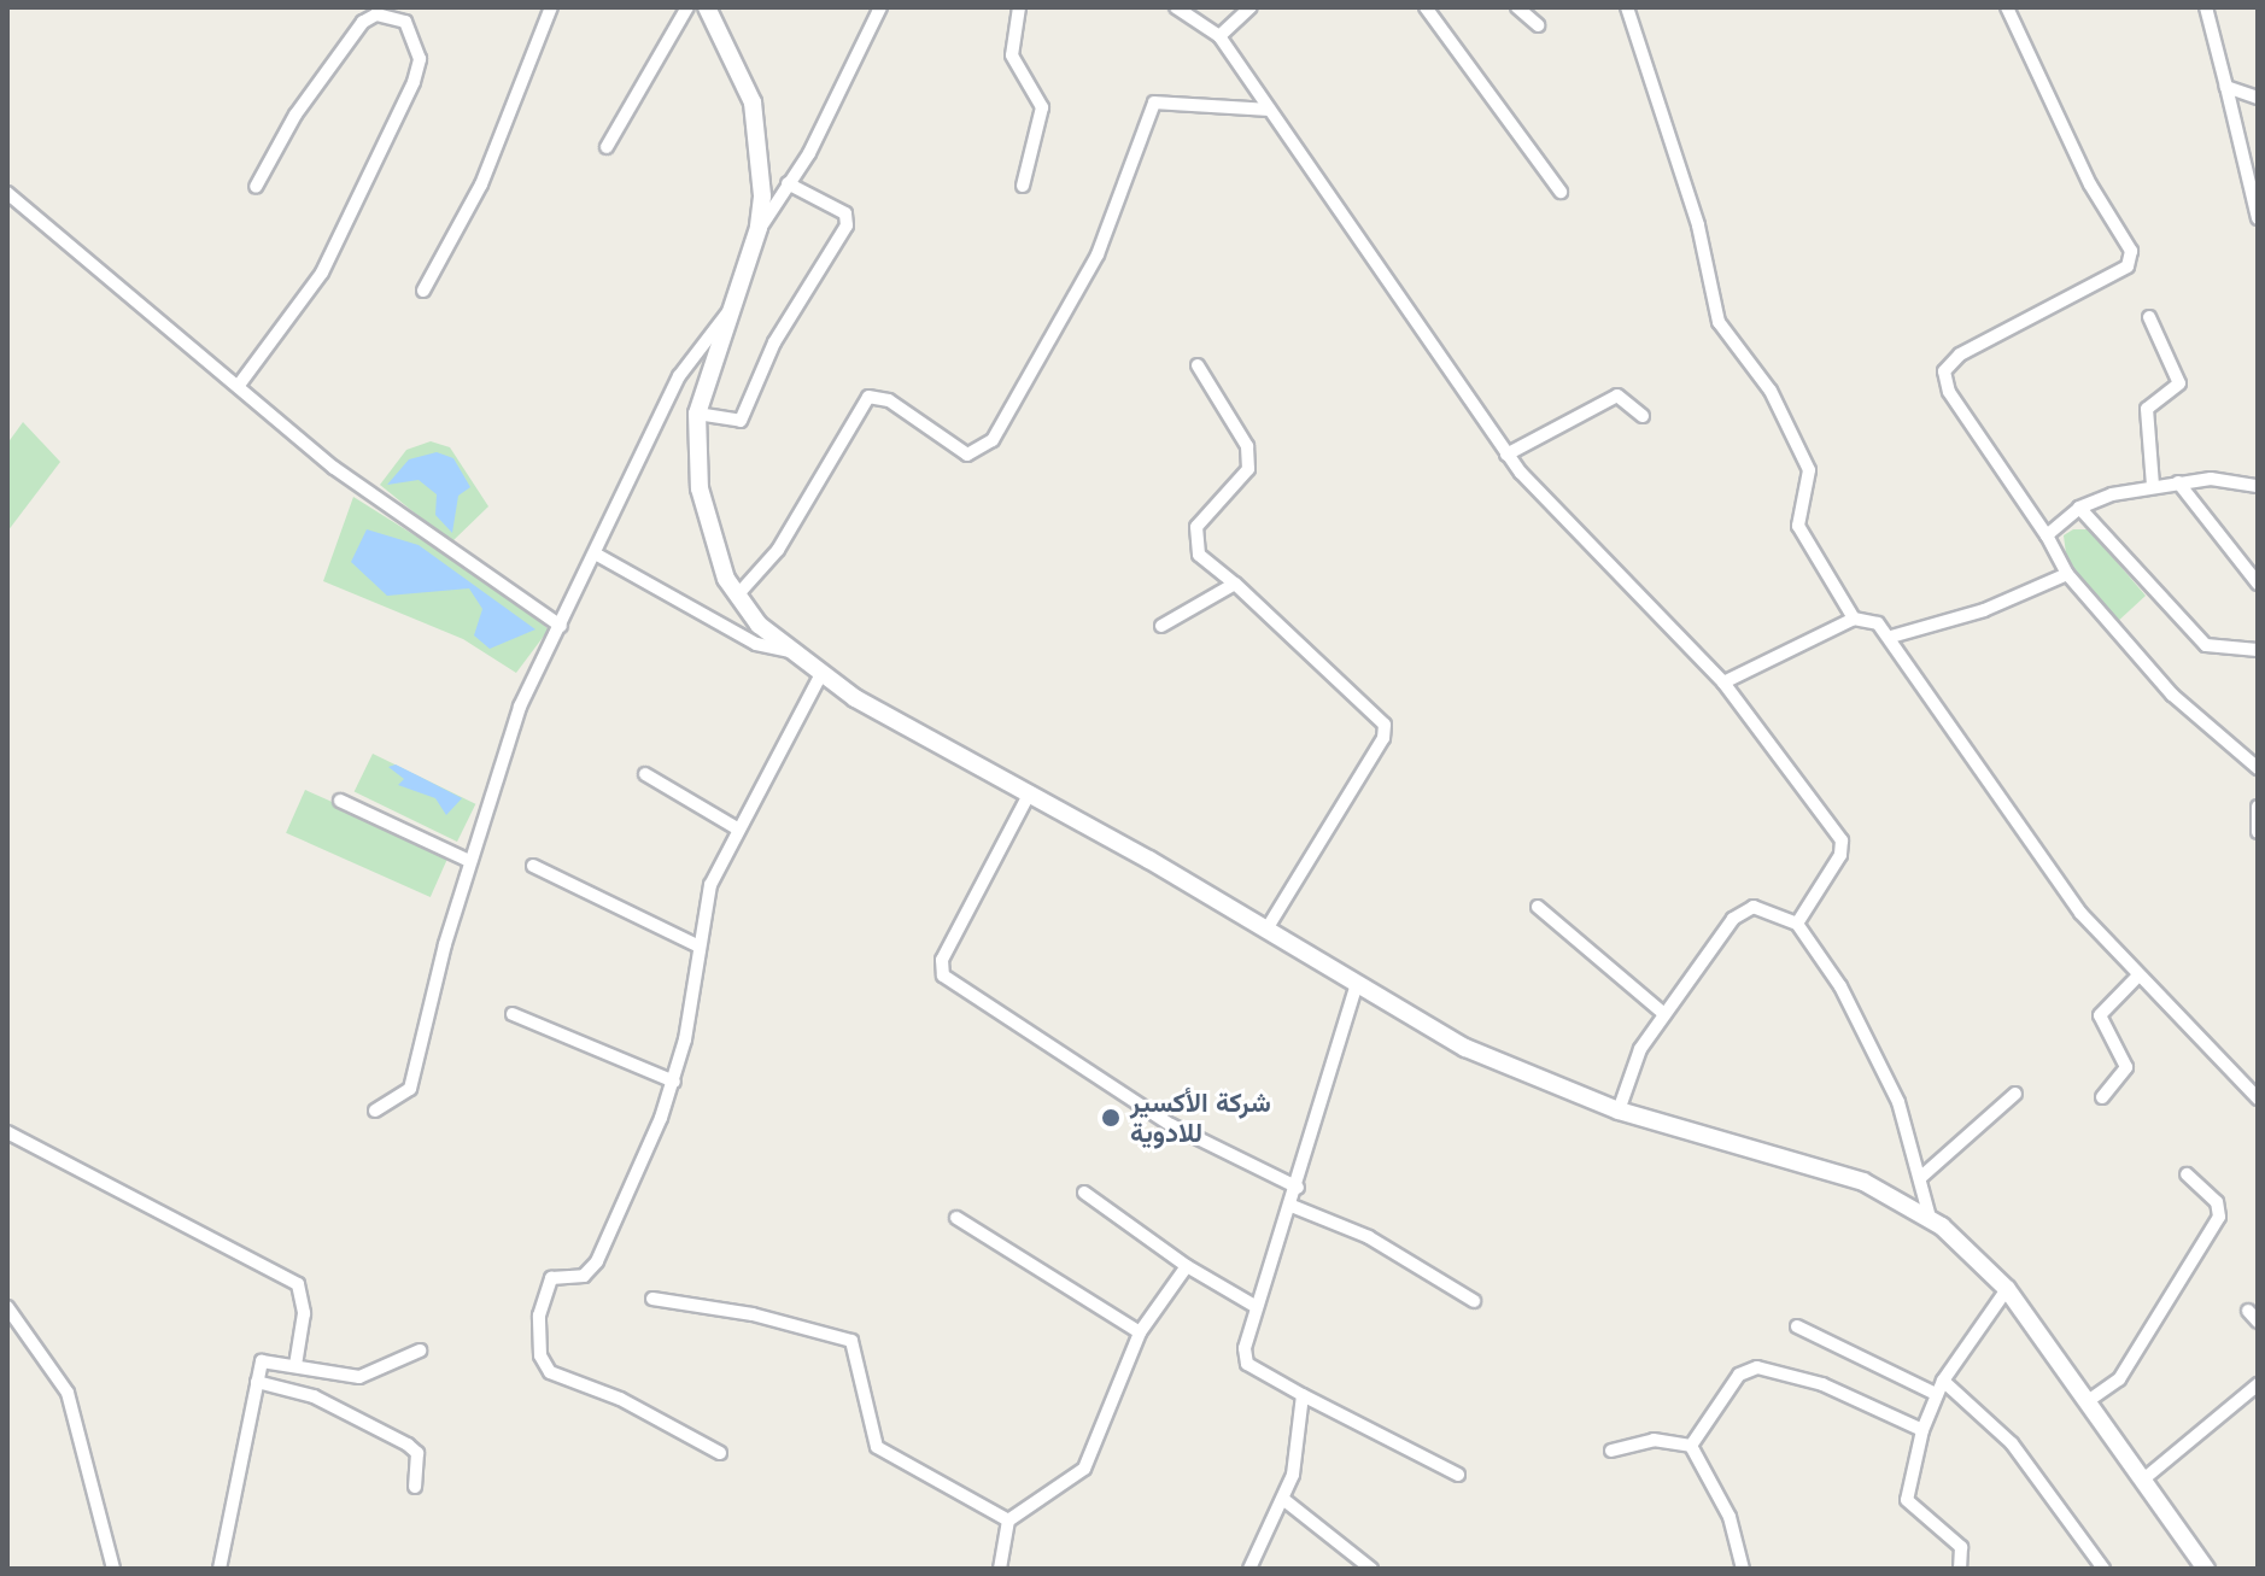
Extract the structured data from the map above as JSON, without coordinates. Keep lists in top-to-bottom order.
{
  "places": ["شركة الأكسير للادوية"]
}
